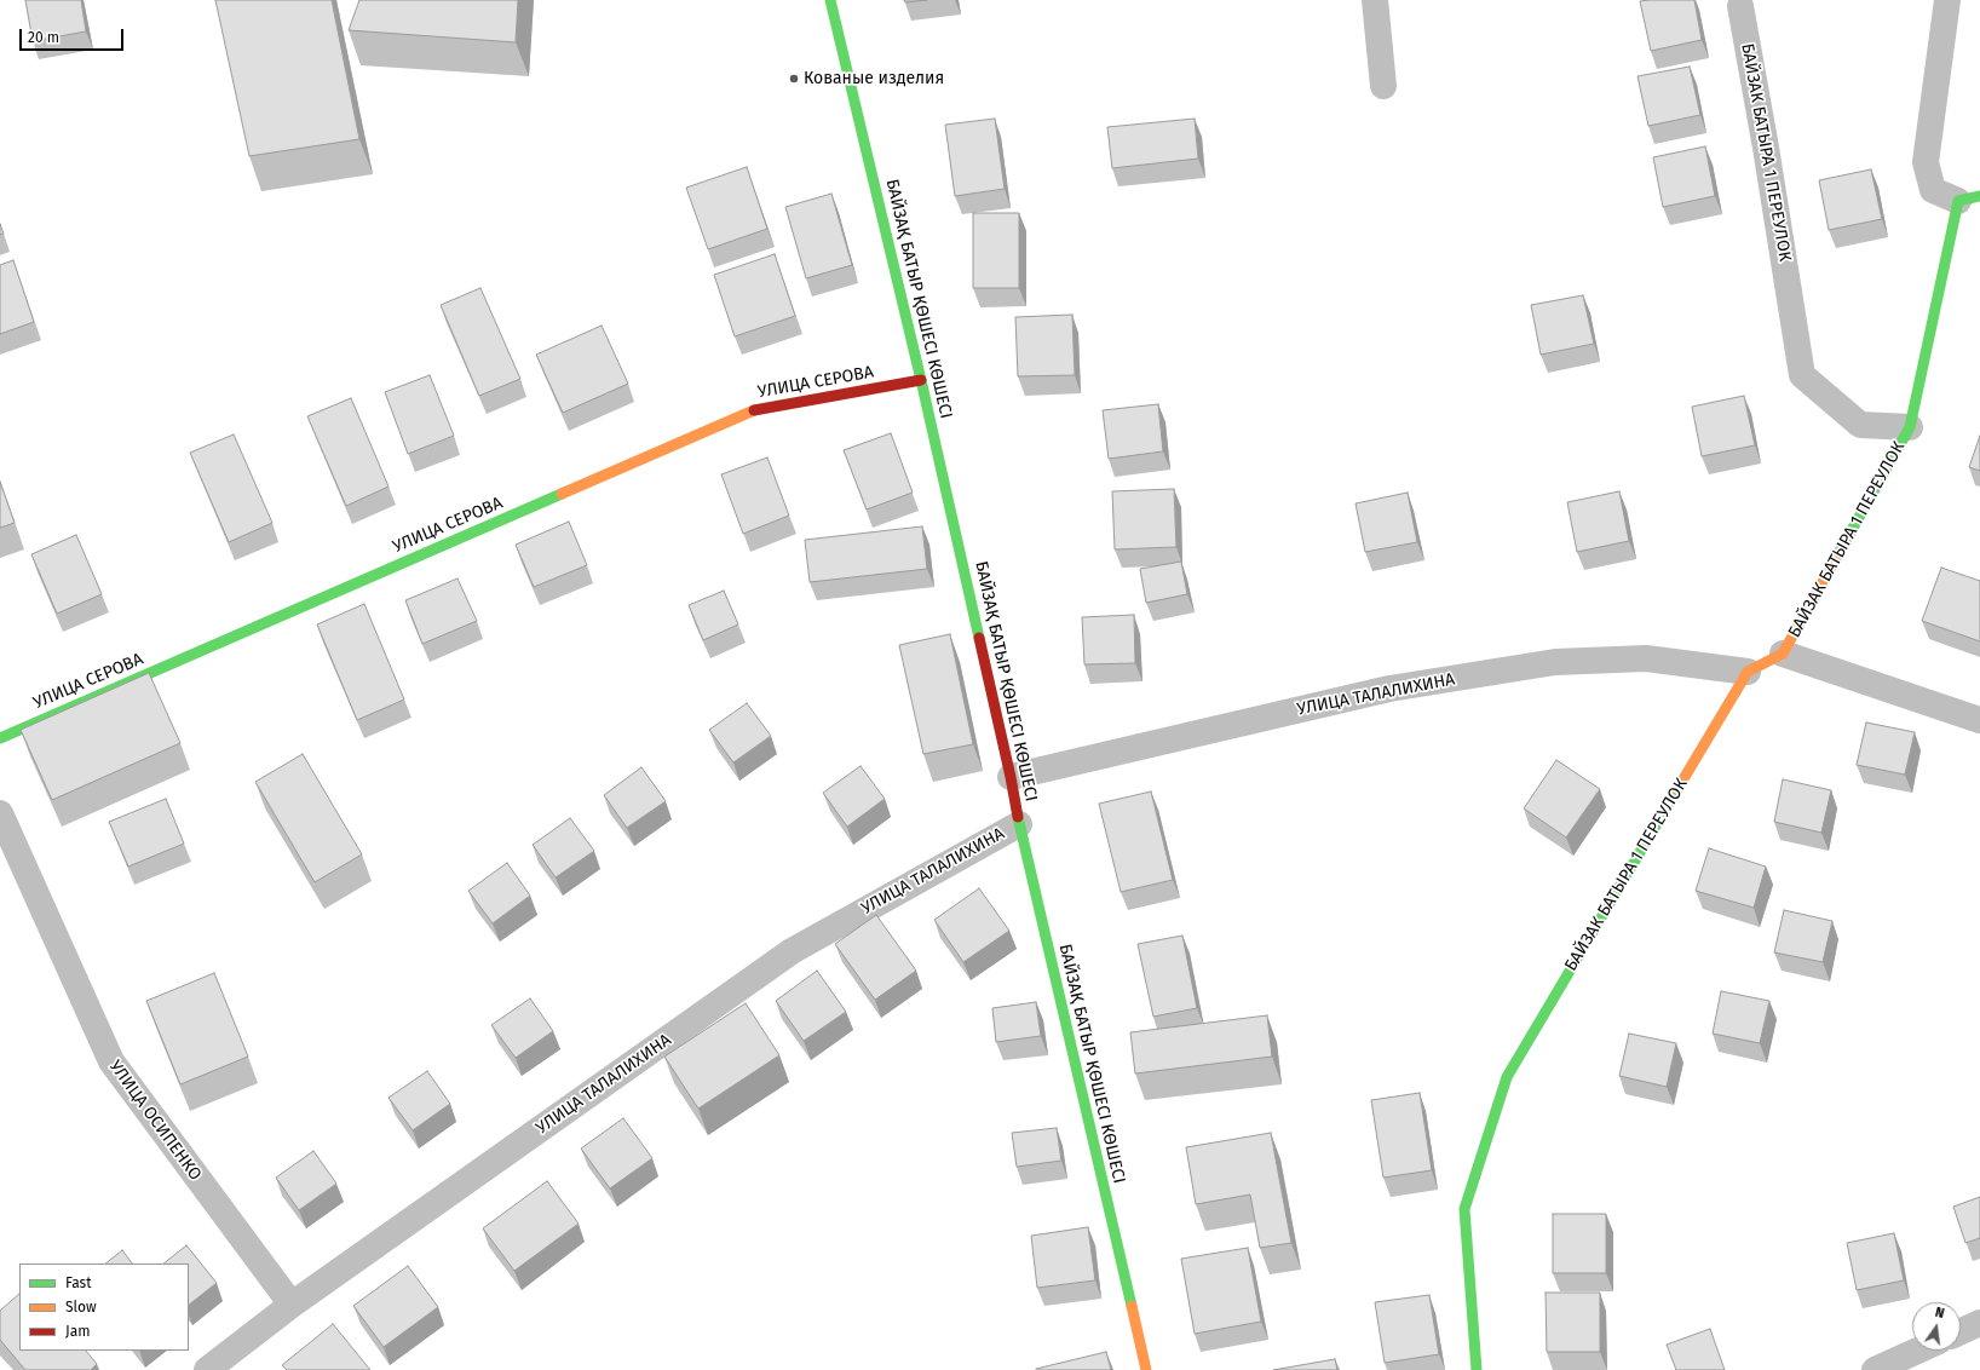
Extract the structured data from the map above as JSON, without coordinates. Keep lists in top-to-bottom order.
{
  "streets": {
    "street": [
      "БАЙЗАК БАТЫРА 1 ПЕРЕУЛОК",
      "БАЙЗАҚ БАТЫР ҚӨШЕСІ КӨШЕСІ",
      "УЛИЦА СЕРОВА",
      "УЛИЦА ТАЛАЛИХИНА",
      "УЛИЦА ОСИПЕНКО"
    ]
  },
  "crossings": [
    ["БАЙЗАК БАТЫРА 1 ПЕРЕУЛОК", "УЛИЦА ТАЛАЛИХИНА"],
    ["БАЙЗАҚ БАТЫР ҚӨШЕСІ КӨШЕСІ", "УЛИЦА СЕРОВА"],
    ["БАЙЗАҚ БАТЫР ҚӨШЕСІ КӨШЕСІ", "УЛИЦА ТАЛАЛИХИНА"],
    ["УЛИЦА ТАЛАЛИХИНА", "УЛИЦА ОСИПЕНКО"]
  ],
  "places": ["Кованые изделия"],
  "legend": ["Fast", "Slow", "Jam"],
  "scale_bar": "20 m",
  "north": "top"
}
